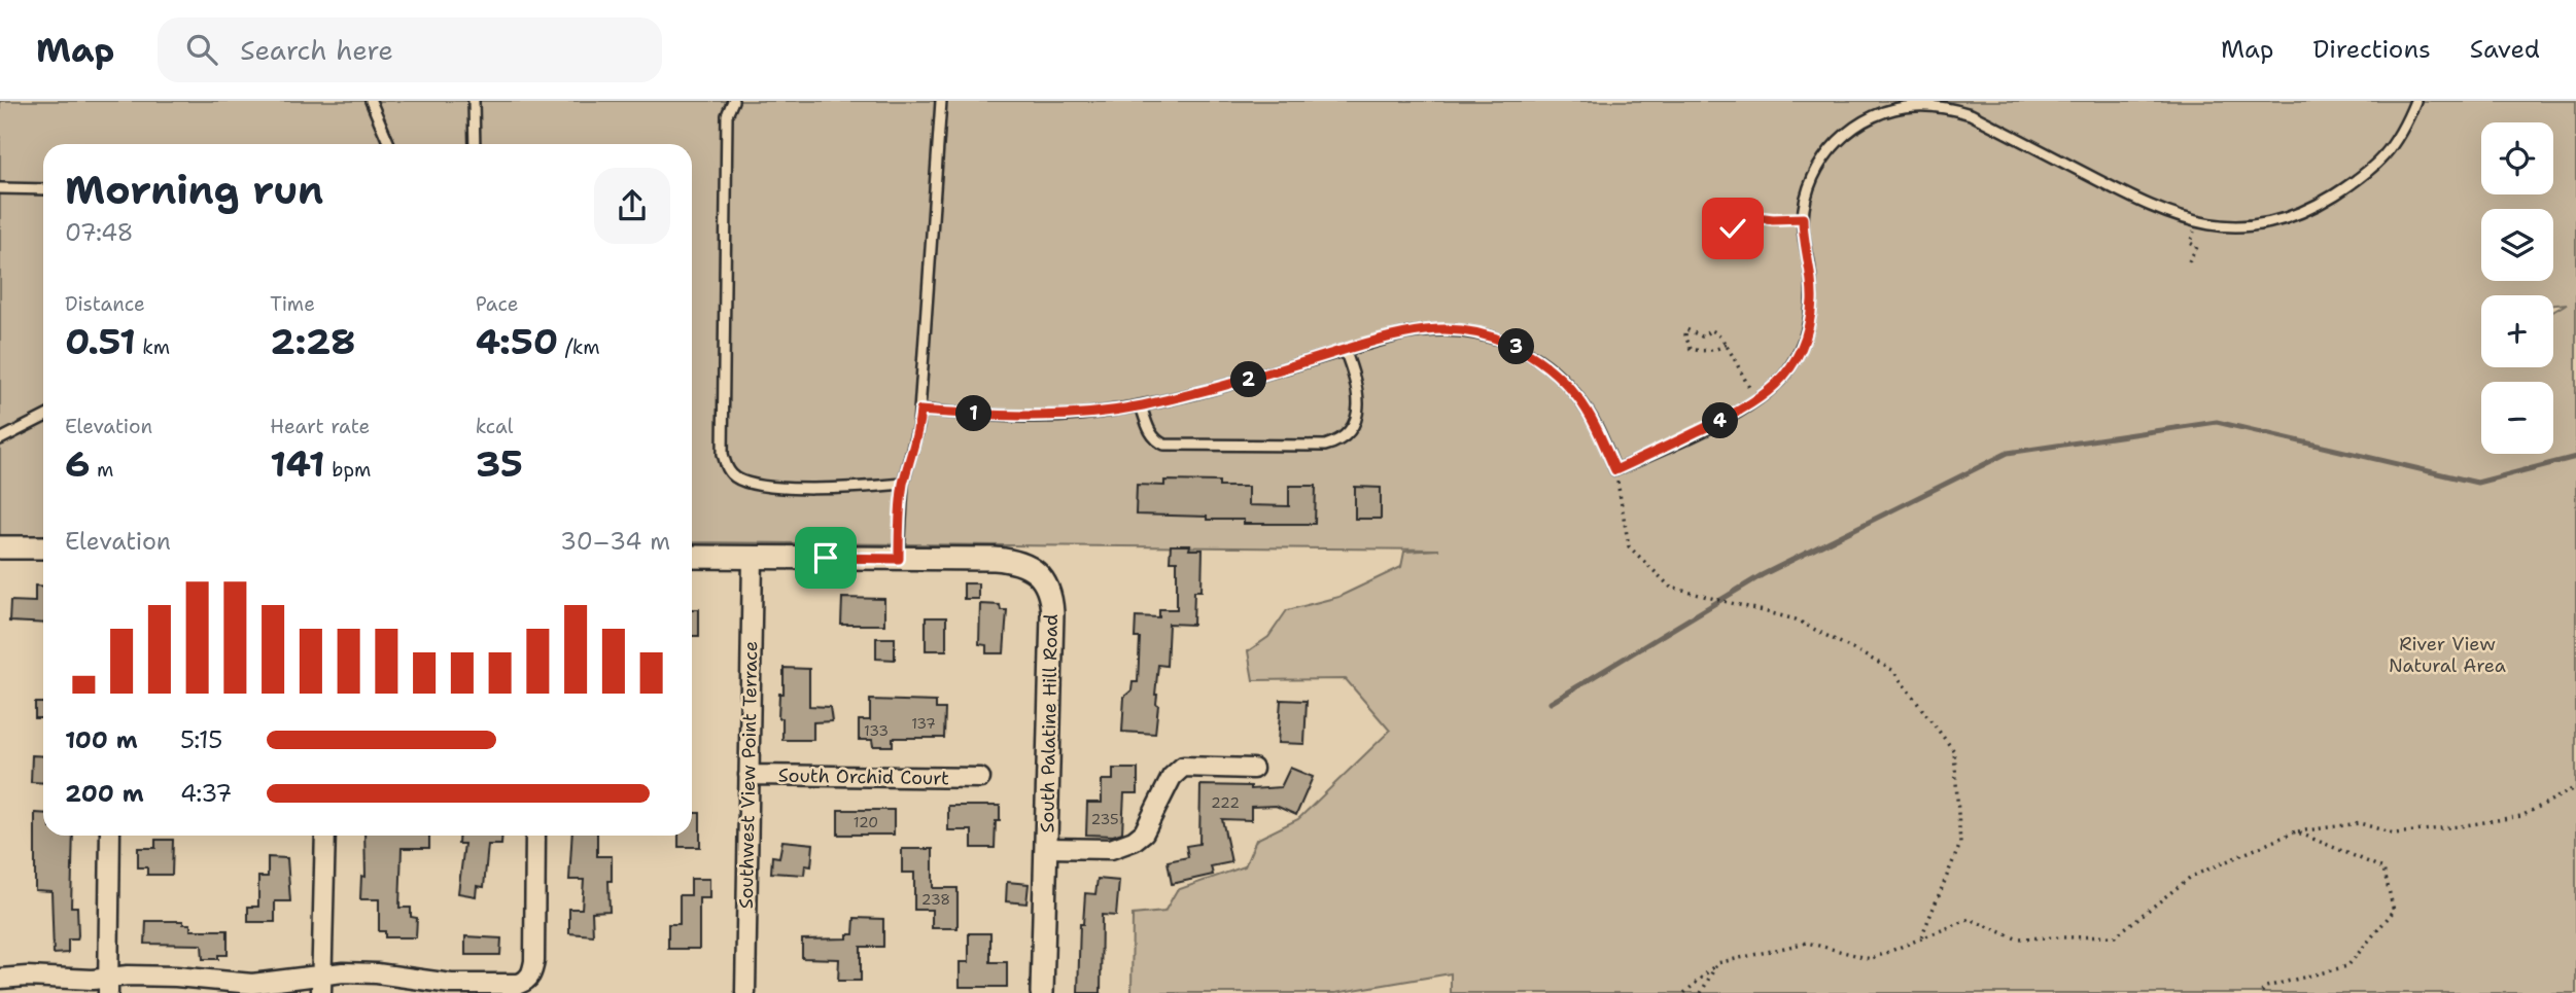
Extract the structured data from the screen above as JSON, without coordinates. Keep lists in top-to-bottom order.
{
  "streets": {
    "street": ["South Palatine Hill Road", "Southwest View Point Terrace", "South Orchid Court"]
  },
  "crossings": [
    ["South Palatine Hill Road", "Southwest View Point Terrace"],
    ["Southwest View Point Terrace", "South Orchid Court"]
  ],
  "parks": ["River View Natural Area"],
  "house_numbers": [
    "137",
    "133",
    "222",
    "235",
    "120",
    "238"
  ],
  "page": {
    "header": "Map",
    "search": "Search here",
    "nav": ["Map", "Directions", "Saved"],
    "map_buttons": ["+", "−"],
    "heading": ["Morning run", "07:48"],
    "stats": [
      ["Distance", "0.51 km"],
      ["Time", "2:28"],
      ["Pace", "4:50 /km"],
      ["Elevation", "6 m"],
      ["Heart rate", "141 bpm"],
      ["kcal", "35"]
    ],
    "pins": [
      "3",
      "2",
      "1",
      "4"
    ],
    "chart": ["Elevation", "30–34 m"],
    "list": [
      {
        "name": "100 m",
        "note": "5:15"
      },
      {
        "name": "200 m",
        "note": "4:37"
      }
    ]
  }
}
